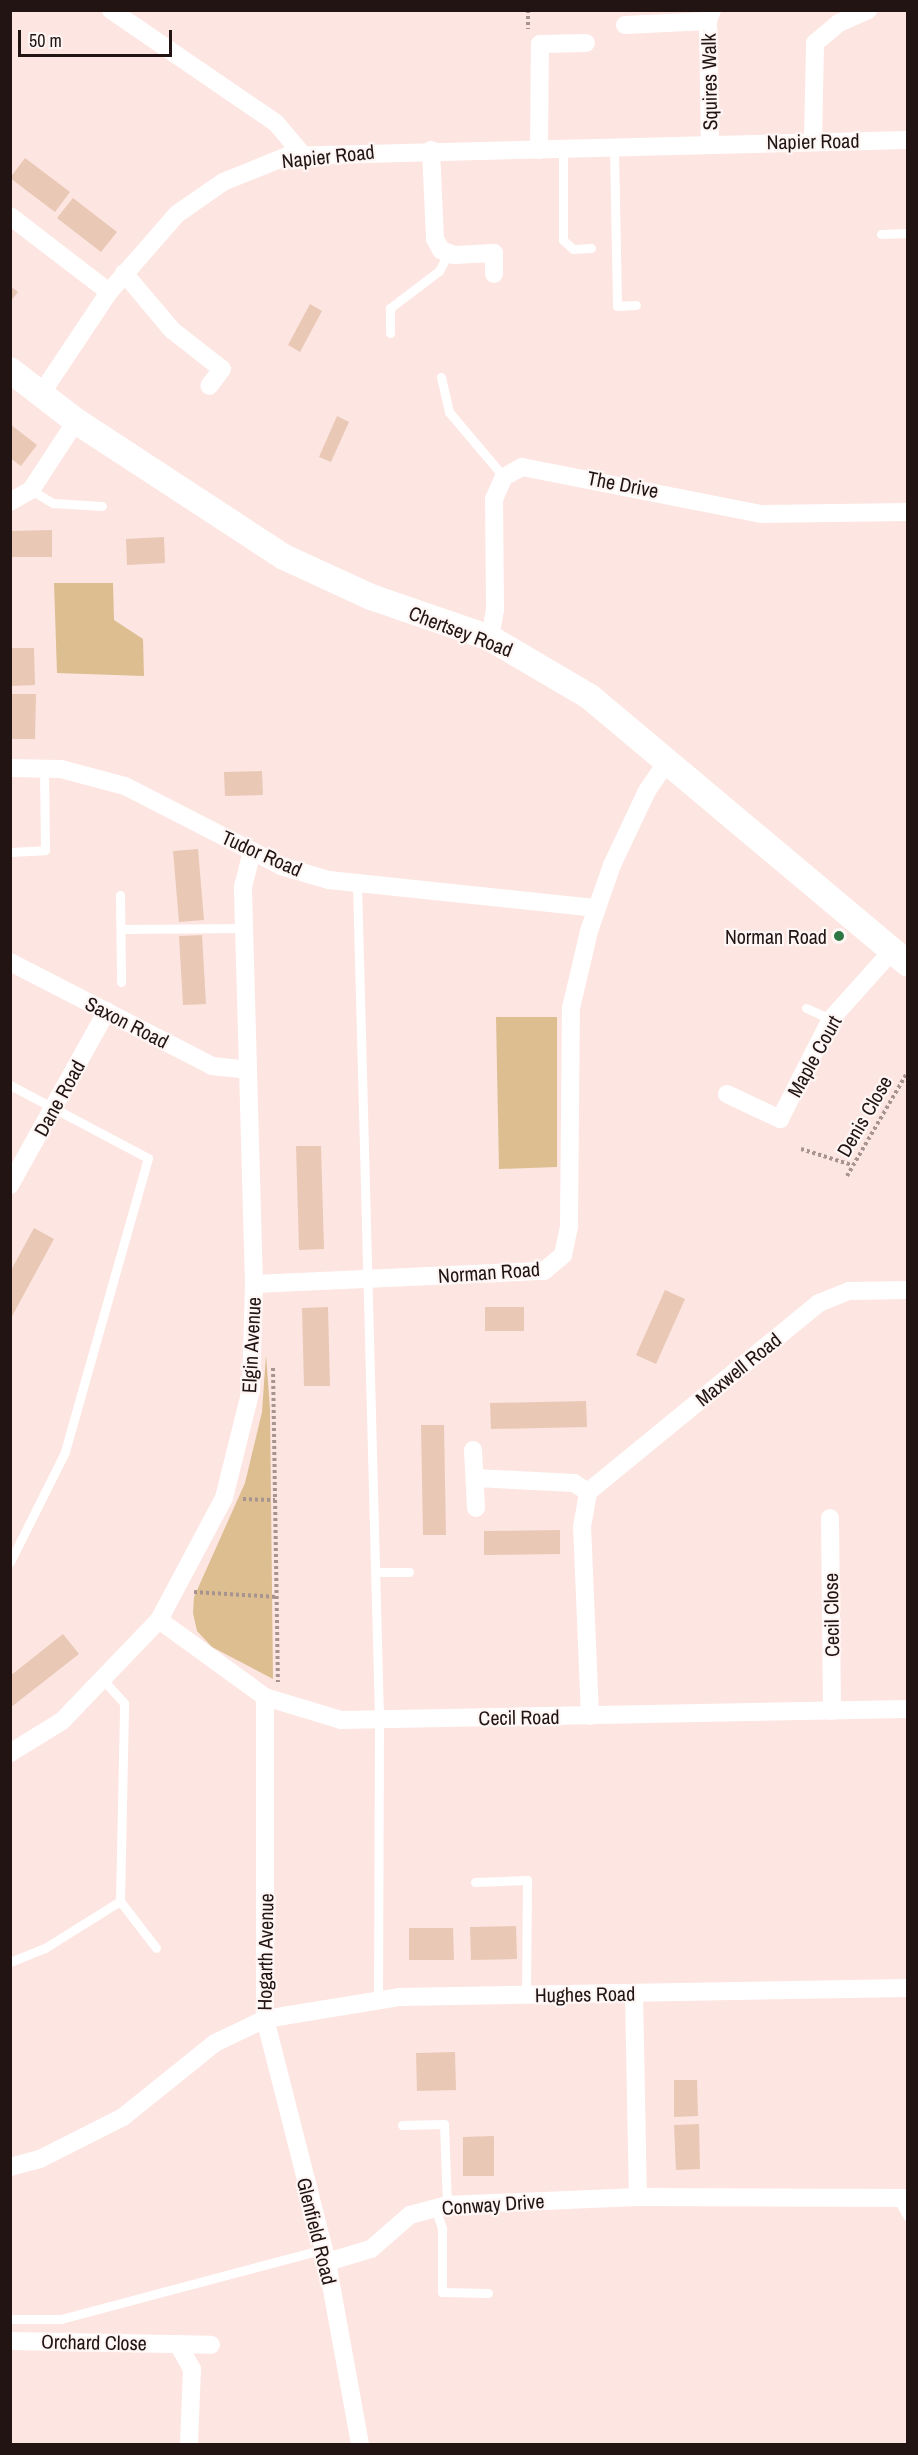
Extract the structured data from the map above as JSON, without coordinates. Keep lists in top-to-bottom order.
{
  "streets": {
    "street": [
      "Squires Walk",
      "Napier Road",
      "The Drive",
      "Chertsey Road",
      "Tudor Road",
      "Saxon Road",
      "Maple Court",
      "Dane Road",
      "Norman Road",
      "Elgin Avenue",
      "Maxwell Road",
      "Cecil Close",
      "Cecil Road",
      "Hogarth Avenue",
      "Hughes Road",
      "Conway Drive",
      "Glenfield Road",
      "Orchard Close"
    ],
    "path": ["Denis Close"]
  },
  "crossings": [
    ["Squires Walk", "Napier Road"],
    ["Napier Road", "Chertsey Road"],
    ["Chertsey Road", "Maple Court"],
    ["Chertsey Road", "Norman Road"],
    ["Tudor Road", "Norman Road"],
    ["Tudor Road", "Elgin Avenue"],
    ["Saxon Road", "Dane Road"],
    ["Saxon Road", "Elgin Avenue"],
    ["Norman Road", "Elgin Avenue"],
    ["Elgin Avenue", "Cecil Road"],
    ["Cecil Close", "Cecil Road"],
    ["Cecil Road", "Hogarth Avenue"],
    ["Hogarth Avenue", "Hughes Road"],
    ["Hogarth Avenue", "Glenfield Road"],
    ["Hughes Road", "Glenfield Road"],
    ["Conway Drive", "Glenfield Road"]
  ],
  "places": ["Norman Road"],
  "scale_bar": "50 m"
}
